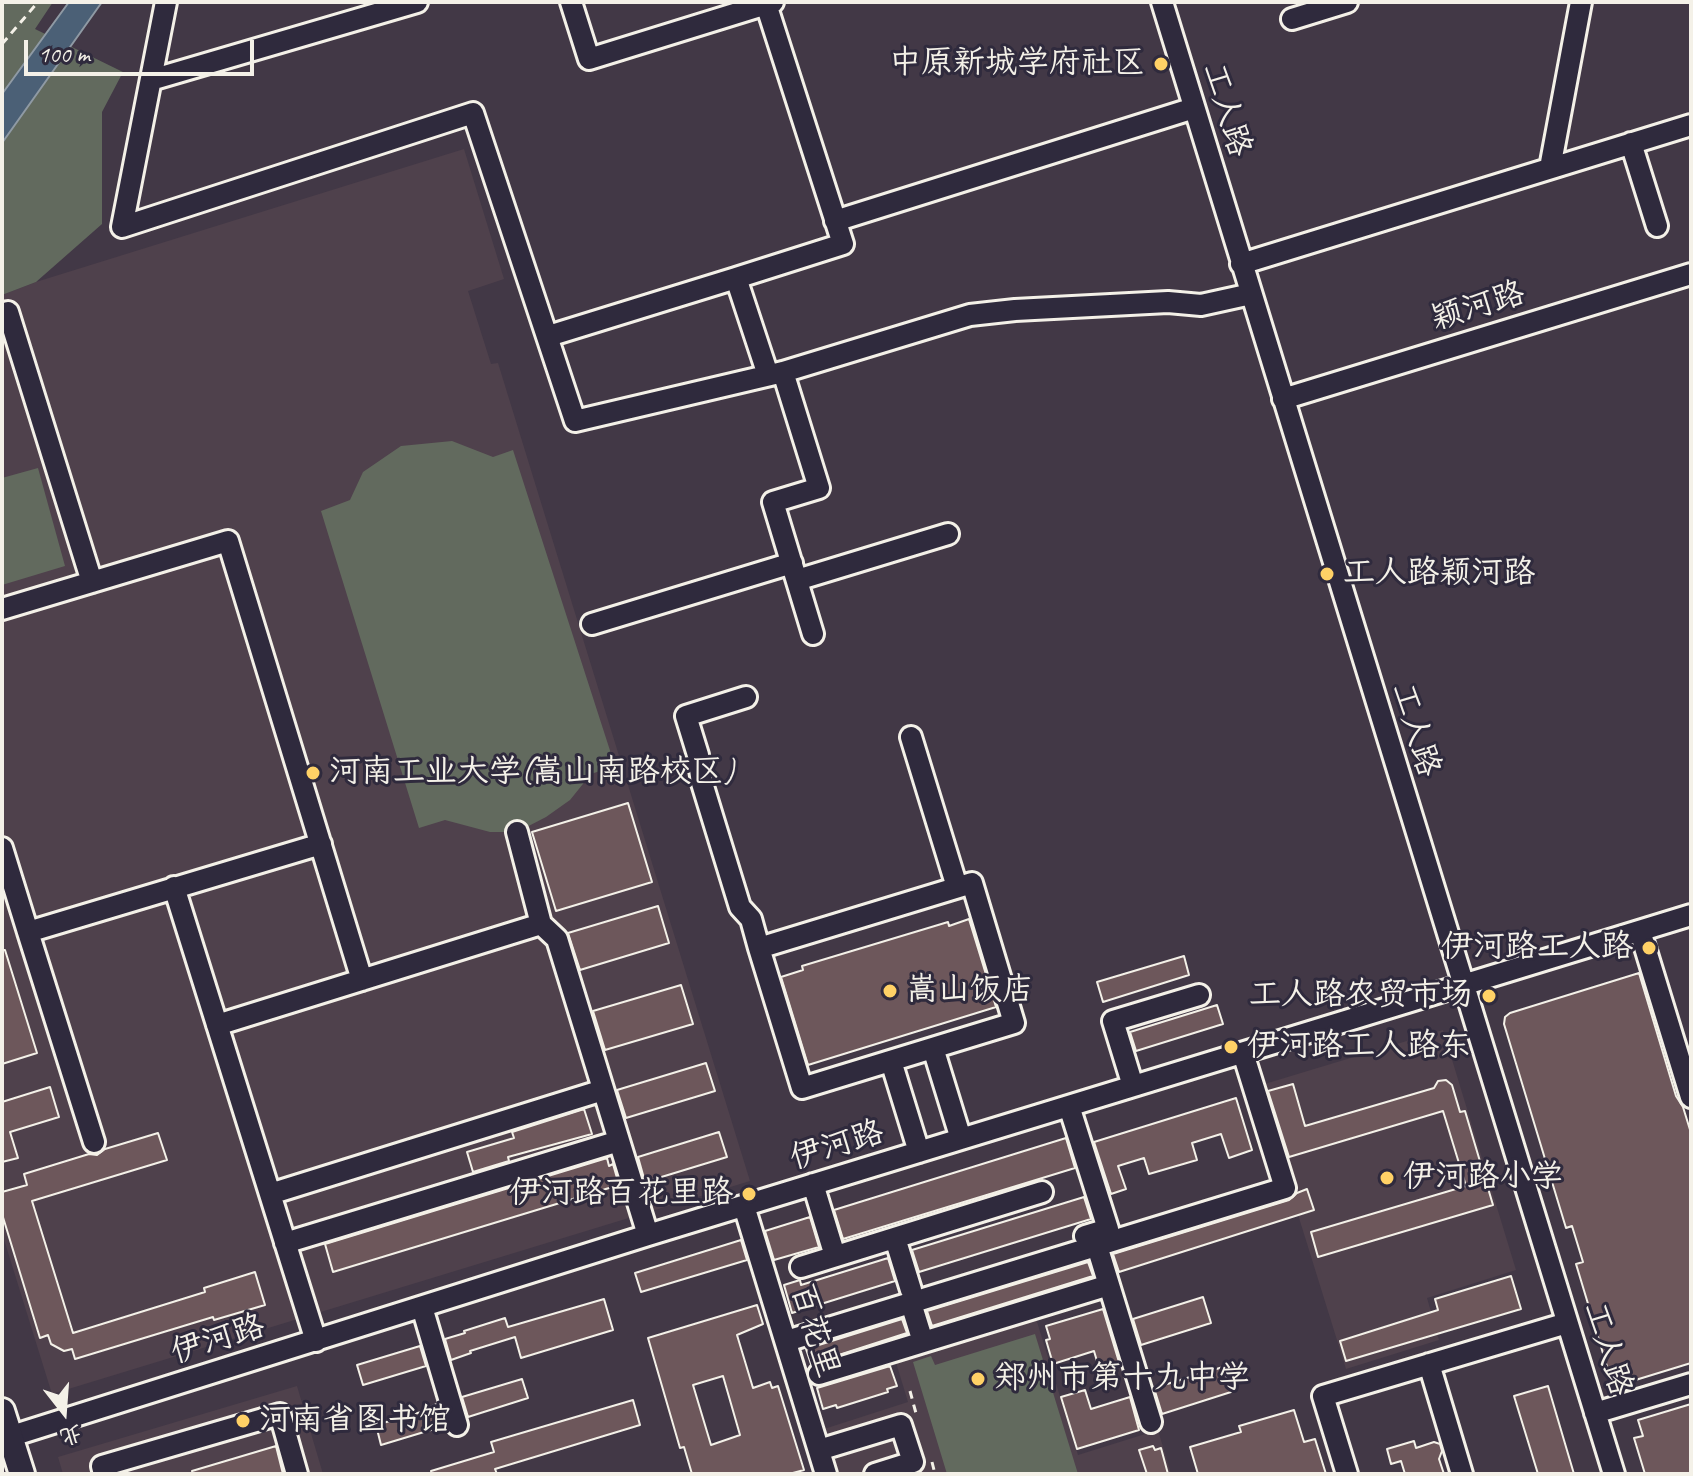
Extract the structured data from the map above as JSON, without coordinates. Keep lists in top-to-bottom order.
{
  "streets": {
    "street": [
      "工人路",
      "颖河路",
      "伊河路",
      "百花里"
    ]
  },
  "crossings": [
    ["工人路", "颖河路"],
    ["工人路", "伊河路"],
    ["伊河路", "百花里"]
  ],
  "places": [
    "中原新城学府社区",
    "工人路颖河路",
    "河南工业大学(嵩山南路校区)",
    "伊河路工人路",
    "嵩山饭店",
    "工人路农贸市场",
    "伊河路工人路东",
    "伊河路小学",
    "伊河路百花里路",
    "郑州市第十九中学",
    "河南省图书馆"
  ],
  "scale_bar": "100 m",
  "north": "bottom"
}
